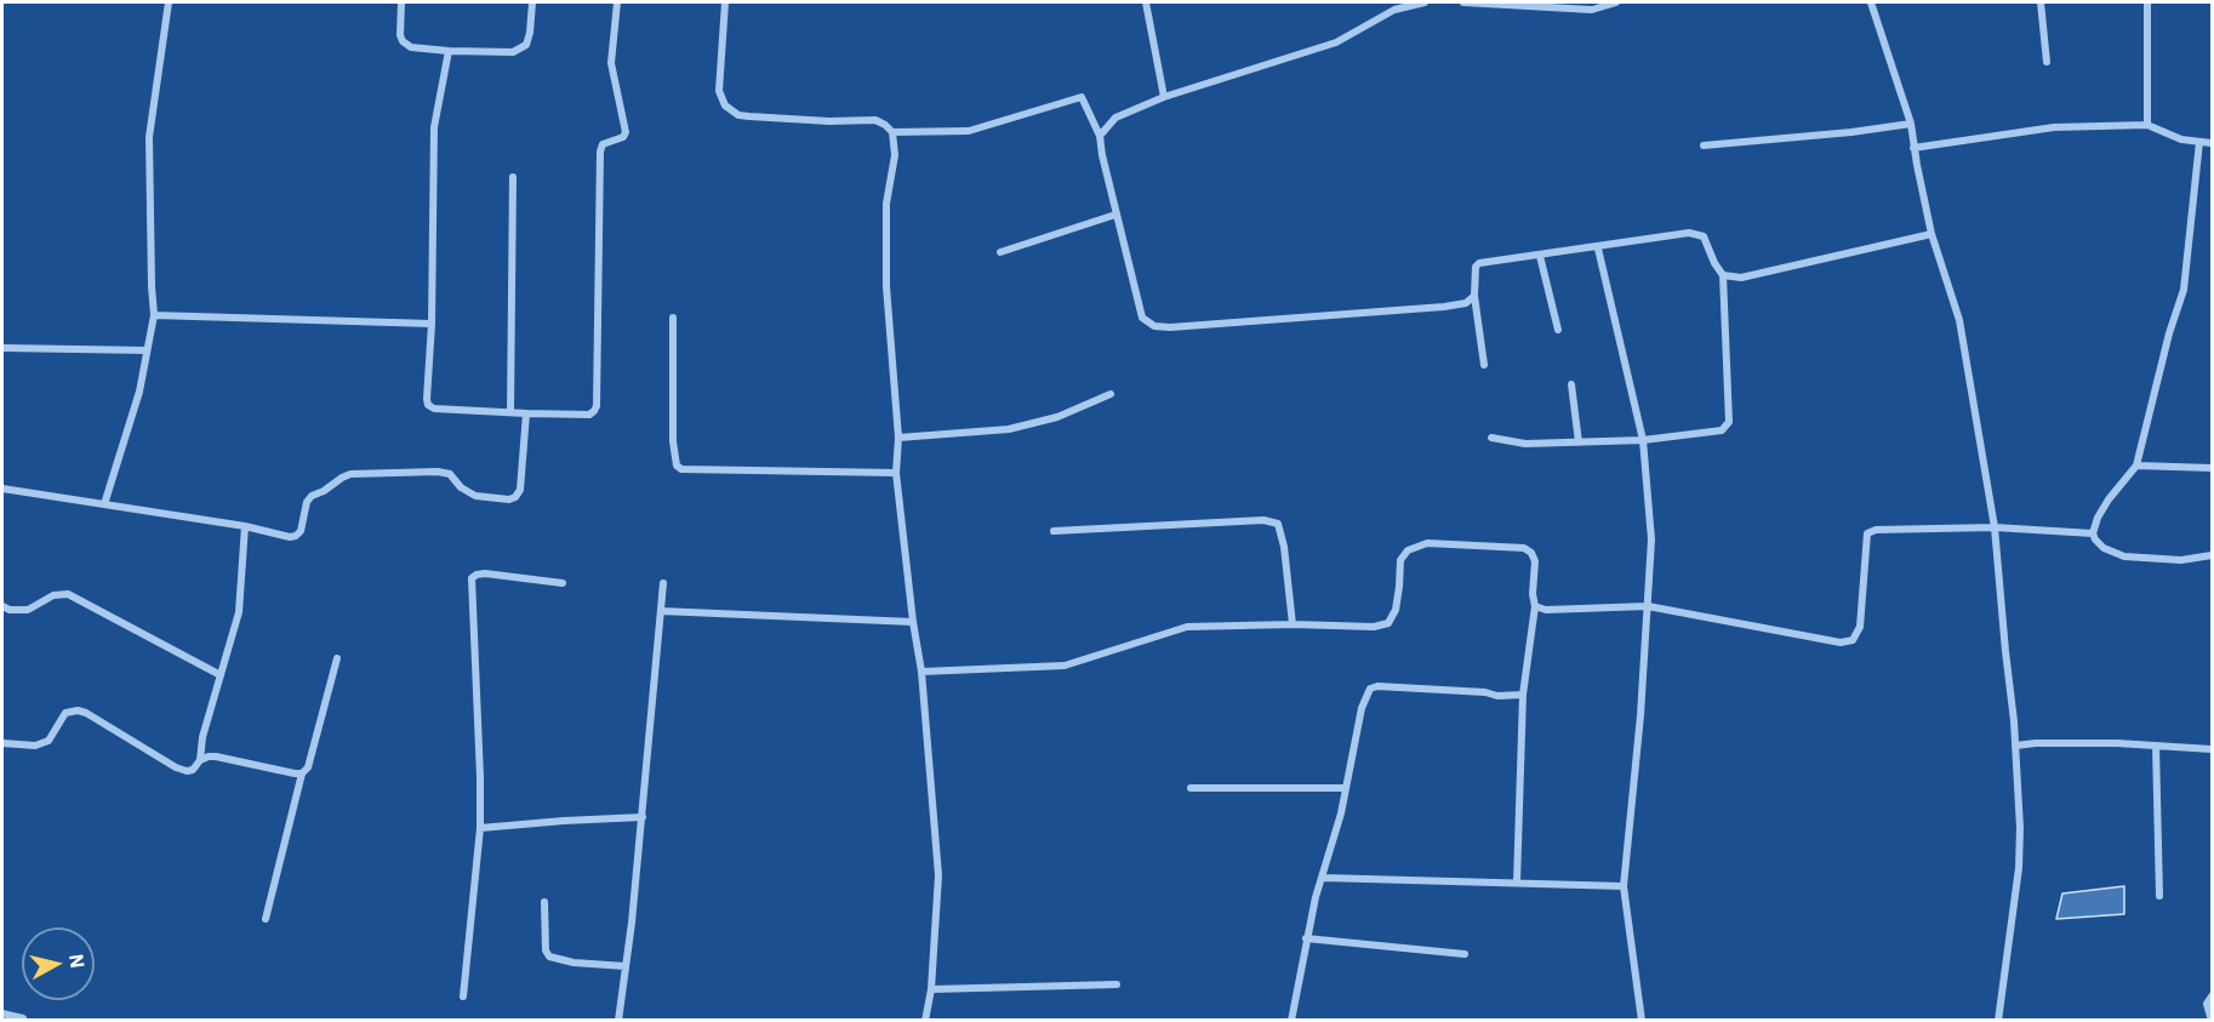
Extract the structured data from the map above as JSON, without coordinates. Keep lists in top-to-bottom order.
{
  "north": "right"
}
